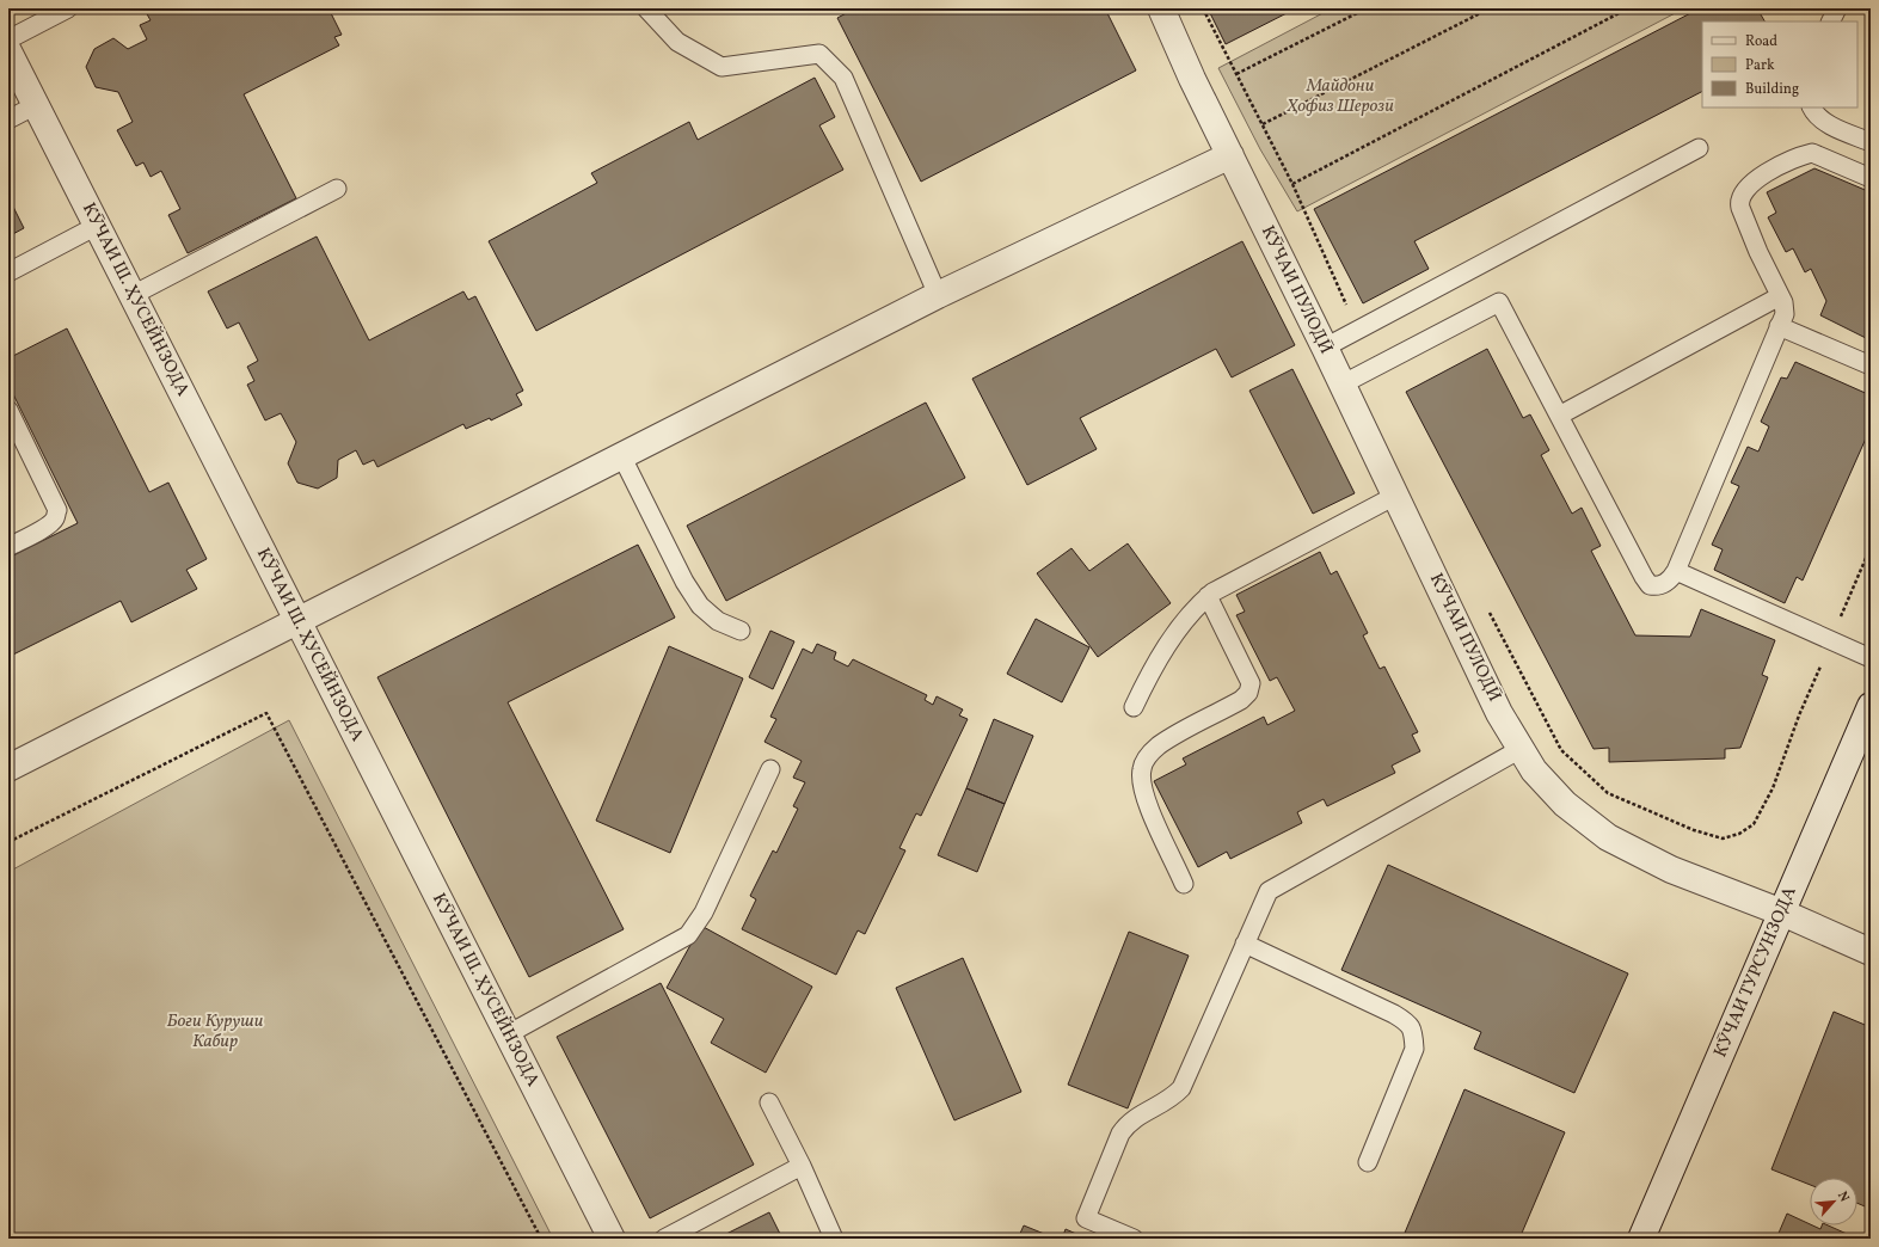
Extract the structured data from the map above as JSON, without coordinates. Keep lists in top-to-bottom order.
{
  "streets": {
    "street": ["КӮЧАИ ПУЛОДӢ", "КӮЧАИ Ш. ҲУСЕЙНЗОДА", "КӮЧАИ ТУРСУНЗОДА"]
  },
  "crossings": [
    ["КӮЧАИ ПУЛОДӢ", "КӮЧАИ ТУРСУНЗОДА"]
  ],
  "parks": ["Майдони Ҳофиз Шерозӣ", "Боғи Куруши Кабир"],
  "legend": ["Road", "Park", "Building"],
  "north": "top right"
}
